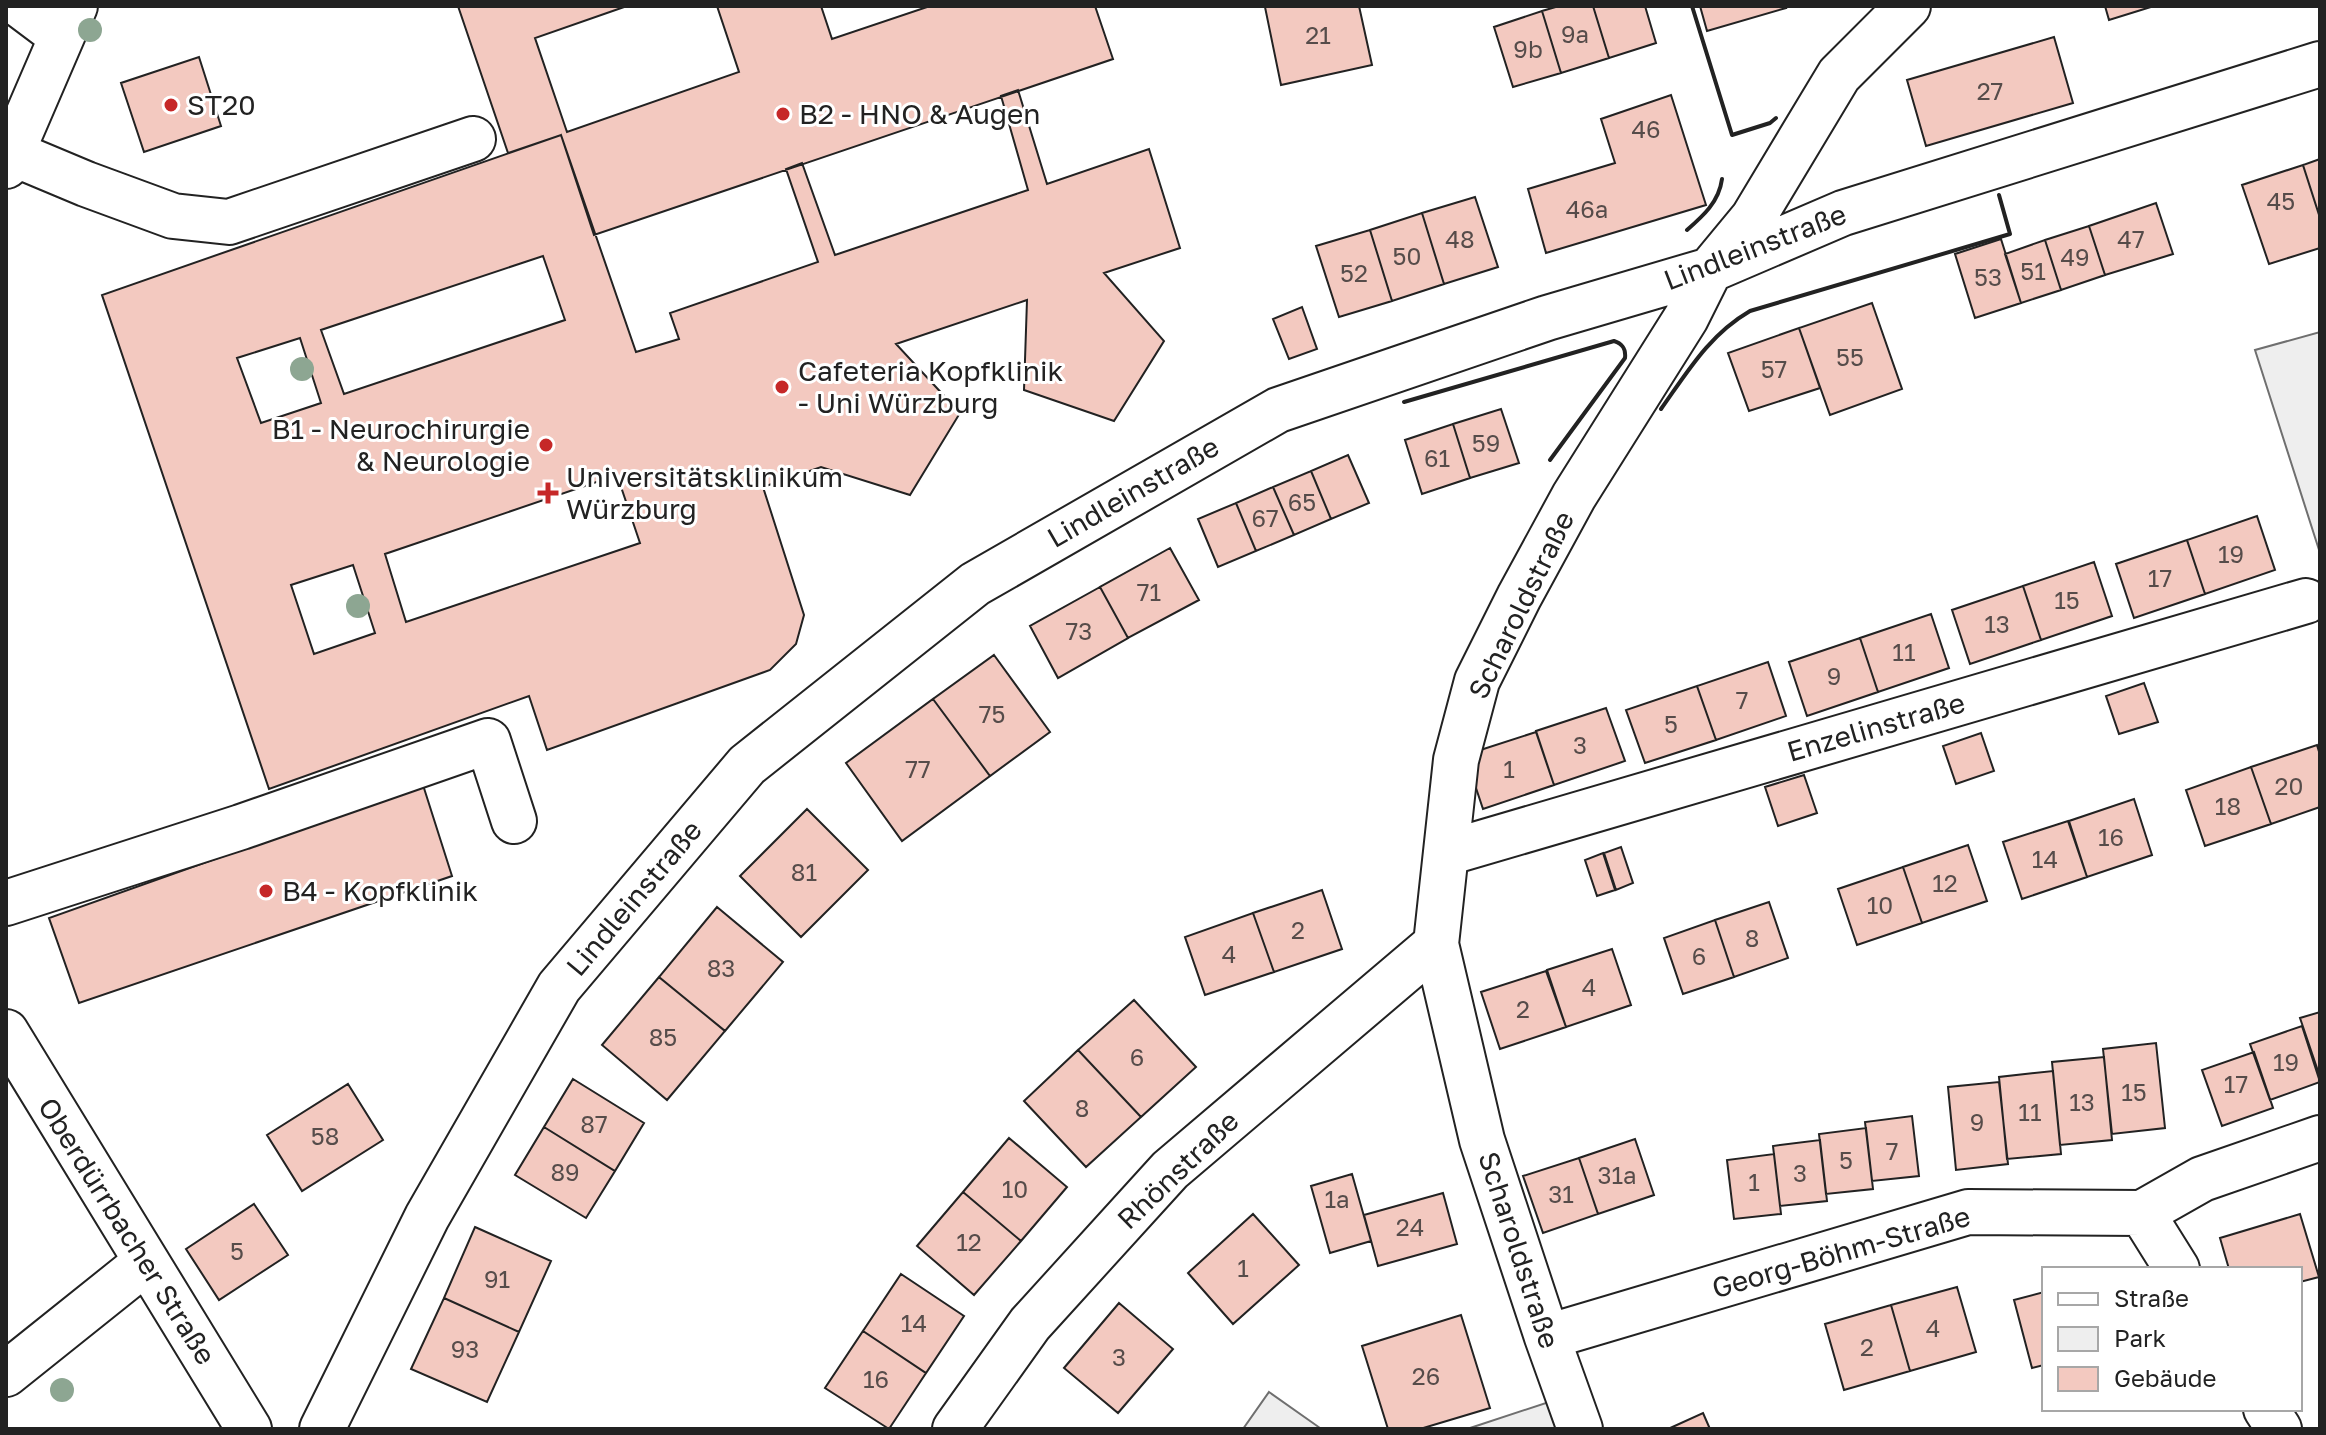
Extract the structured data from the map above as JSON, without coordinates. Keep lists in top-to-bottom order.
{
  "streets": {
    "street": [
      "Lindleinstraße",
      "Scharoldstraße",
      "Enzelinstraße",
      "Rhönstraße",
      "Oberdürrbacher Straße",
      "Georg-Böhm-Straße"
    ]
  },
  "crossings": [
    ["Lindleinstraße", "Scharoldstraße"],
    ["Scharoldstraße", "Enzelinstraße"],
    ["Scharoldstraße", "Rhönstraße"],
    ["Scharoldstraße", "Georg-Böhm-Straße"]
  ],
  "places": {
    "other": [
      "ST20",
      "B2 - HNO & Augen",
      "Cafeteria Kopfklinik - Uni Würzburg",
      "B1 - Neurochirurgie & Neurologie",
      "B4 - Kopfklinik"
    ],
    "health": ["Universitätsklinikum Würzburg"]
  },
  "house_numbers": [
    "9a",
    "21",
    "9b",
    "27",
    "46",
    "45",
    "46a",
    "48",
    "47",
    "50",
    "49",
    "51",
    "52",
    "53",
    "55",
    "57",
    "59",
    "61",
    "65",
    "67",
    "19",
    "17",
    "71",
    "15",
    "13",
    "73",
    "11",
    "9",
    "7",
    "75",
    "5",
    "3",
    "77",
    "1",
    "20",
    "18",
    "16",
    "14",
    "81",
    "12",
    "10",
    "2",
    "8",
    "4",
    "6",
    "83",
    "4",
    "2",
    "85",
    "6",
    "19",
    "17",
    "15",
    "13",
    "8",
    "11",
    "9",
    "87",
    "58",
    "7",
    "5",
    "89",
    "3",
    "31a",
    "1",
    "10",
    "31",
    "1a",
    "24",
    "12",
    "5",
    "1",
    "91",
    "14",
    "4",
    "2",
    "93",
    "3",
    "26",
    "16"
  ],
  "legend": ["Straße", "Park", "Gebäude"]
}
